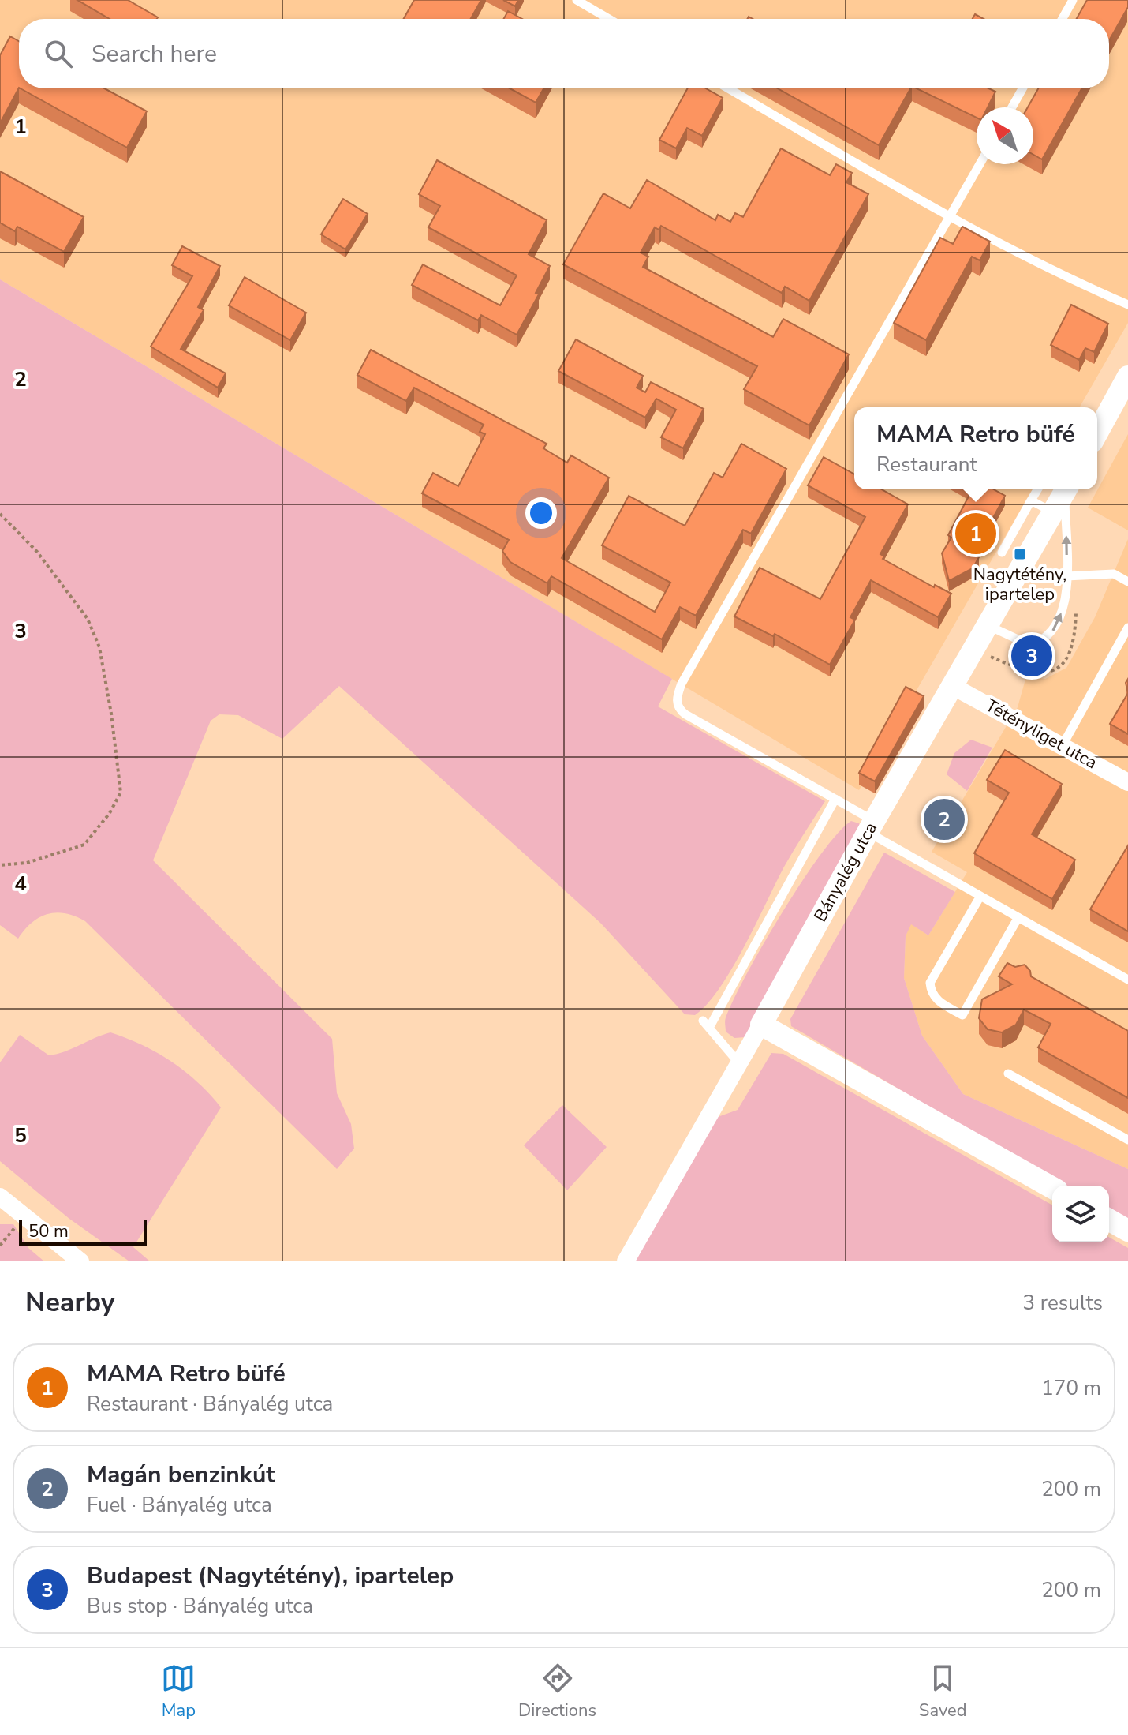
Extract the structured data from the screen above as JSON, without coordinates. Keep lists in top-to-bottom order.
{
  "streets": {
    "street": ["Tétényliget utca", "Bányalég utca"]
  },
  "crossings": [
    ["Tétényliget utca", "Bányalég utca"]
  ],
  "places": {
    "transit": ["Nagytétény, ipartelep"]
  },
  "scale_bar": "50 m",
  "north": "top left",
  "page": {
    "search": "Search here",
    "popup": ["MAMA Retro büfé", "Restaurant"],
    "pins": ["1", "3", "2"],
    "scale": "50 m",
    "heading": ["Nearby", "3 results"],
    "list": [
      {
        "mark": "1",
        "name": "MAMA Retro büfé",
        "note": "Restaurant · Bányalég utca",
        "value": "170 m"
      },
      {
        "mark": "2",
        "name": "Magán benzinkút",
        "note": "Fuel · Bányalég utca",
        "value": "200 m"
      },
      {
        "mark": "3",
        "name": "Budapest (Nagytétény), ipartelep",
        "note": "Bus stop · Bányalég utca",
        "value": "200 m"
      }
    ],
    "nav": ["Map", "Directions", "Saved"]
  },
  "grid": {
    "rows": [
      "1",
      "2",
      "3",
      "4",
      "5"
    ]
  }
}
